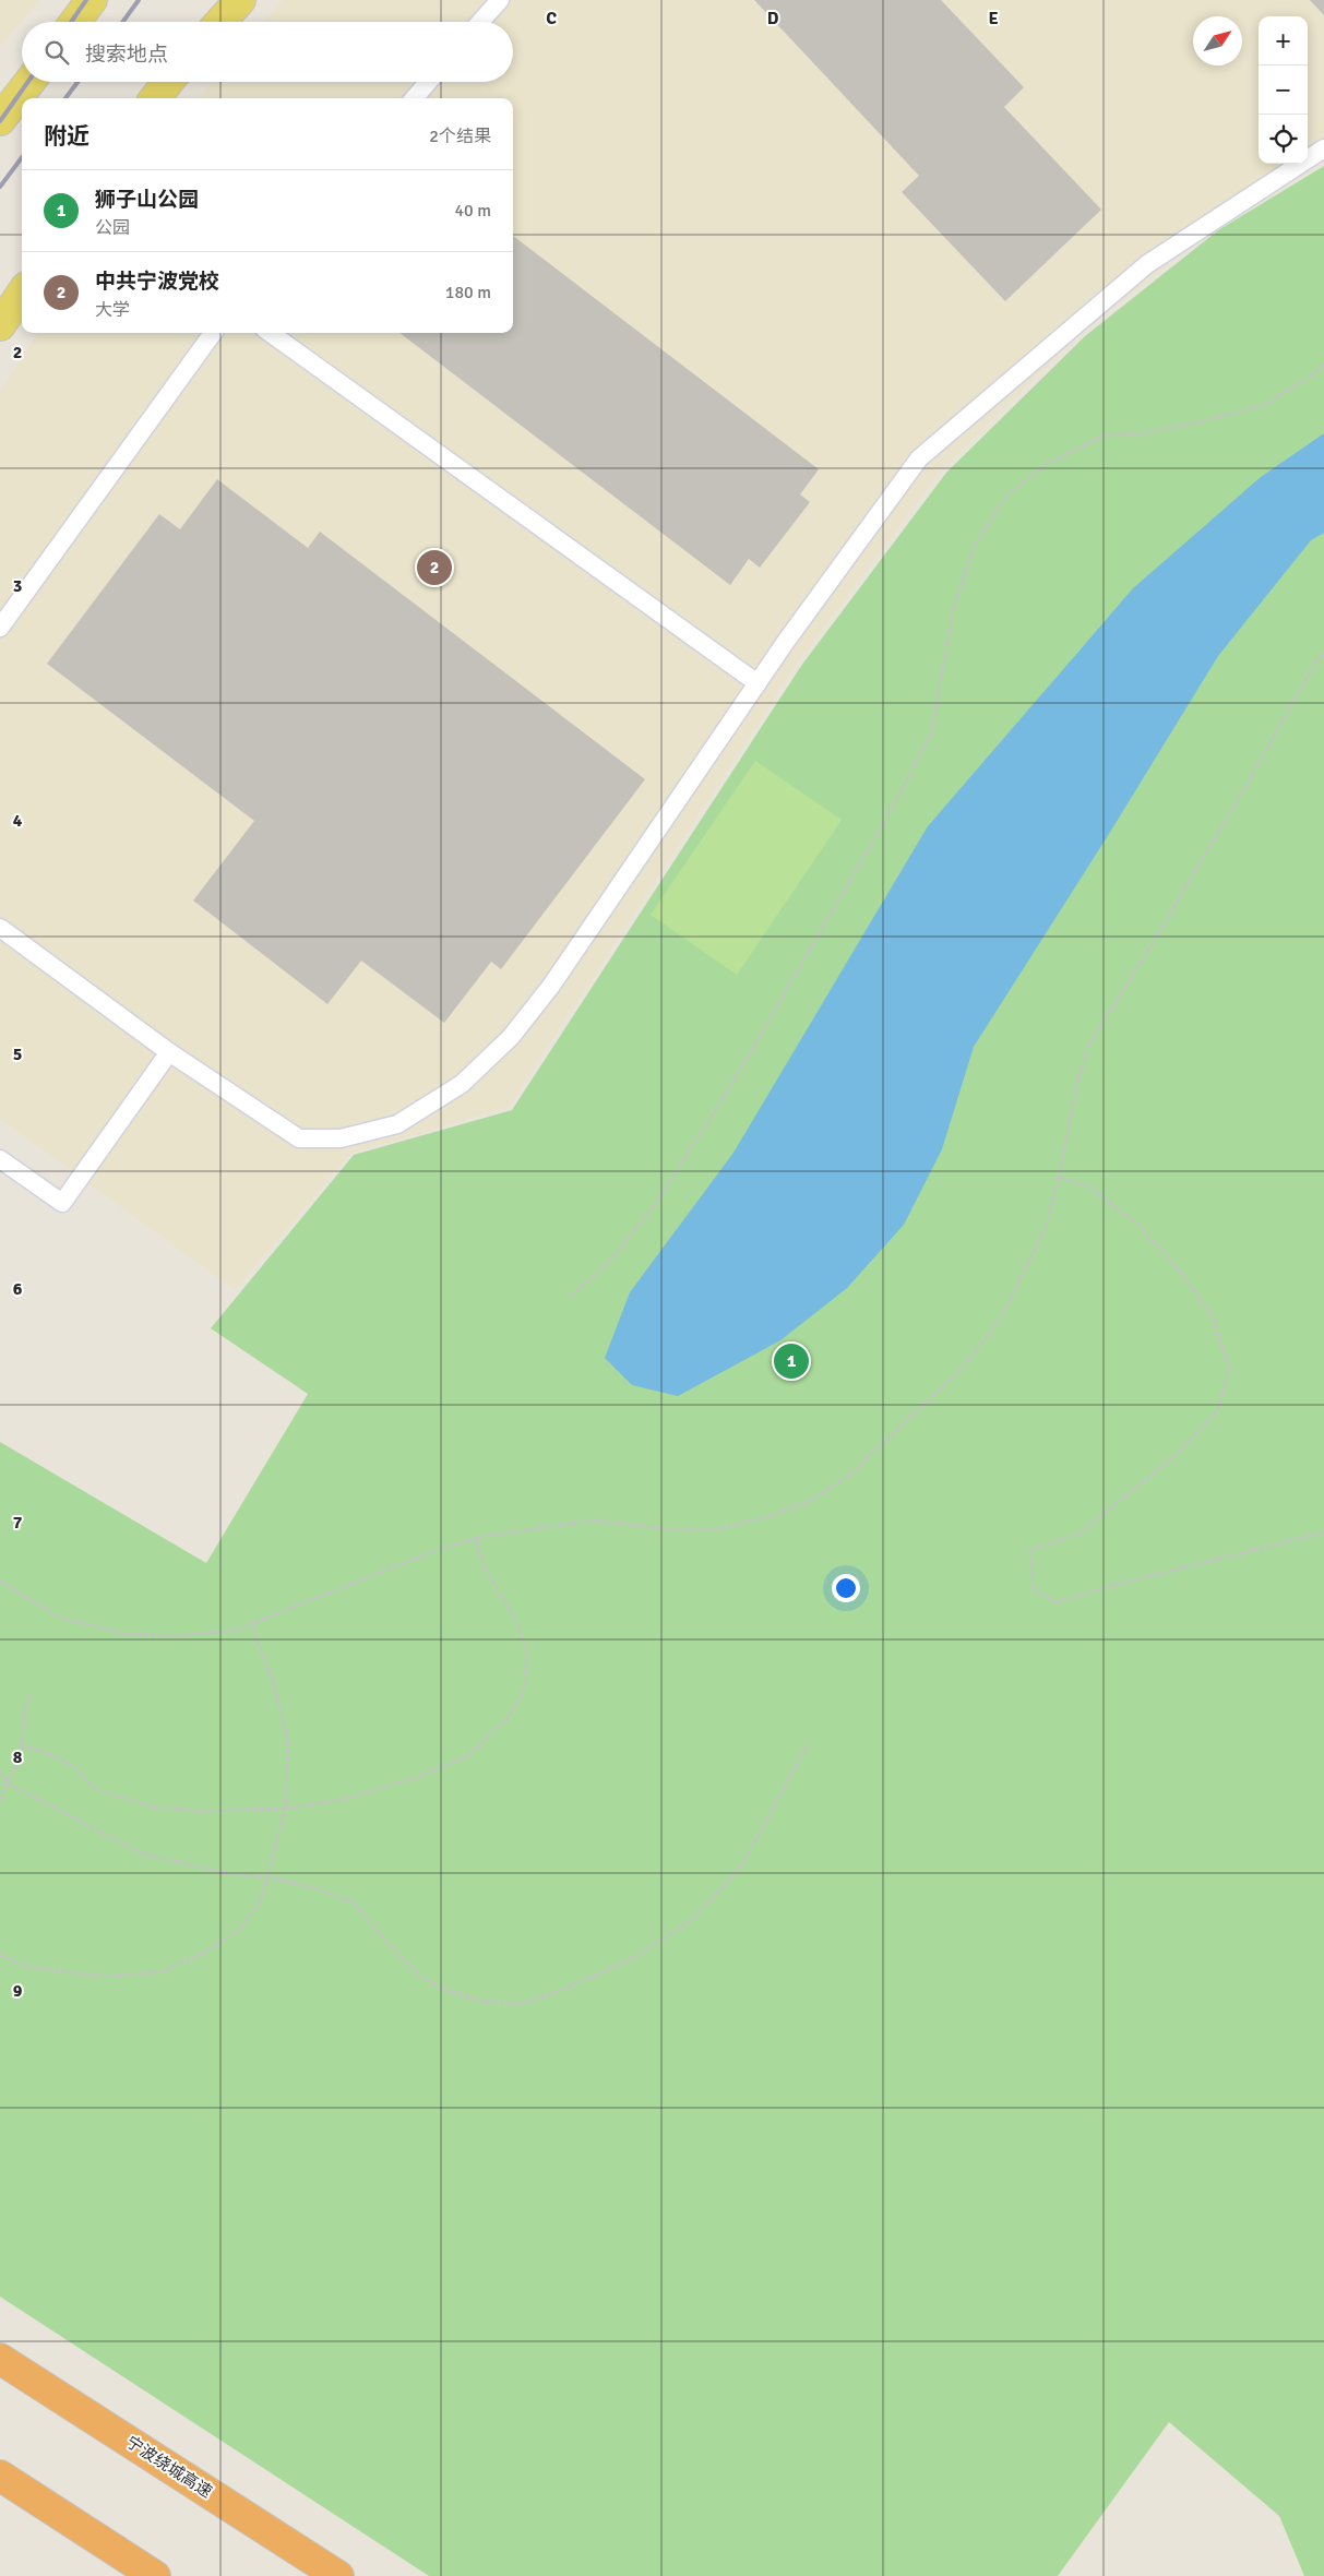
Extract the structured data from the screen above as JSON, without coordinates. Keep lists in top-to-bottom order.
{
  "streets": {
    "highway": ["宁波绕城高速"]
  },
  "north": "top right",
  "page": {
    "map_buttons": ["+", "−"],
    "search": "搜索地点",
    "heading": ["附近", "2个结果"],
    "list": [
      {
        "mark": "1",
        "name": "狮子山公园",
        "note": "公园",
        "value": "40 m"
      },
      {
        "mark": "2",
        "name": "中共宁波党校",
        "note": "大学",
        "value": "180 m"
      }
    ],
    "pins": ["2", "1"]
  },
  "grid": {
    "columns": ["C", "D", "E"],
    "rows": [
      "2",
      "3",
      "4",
      "5",
      "6",
      "7",
      "8",
      "9"
    ]
  }
}
